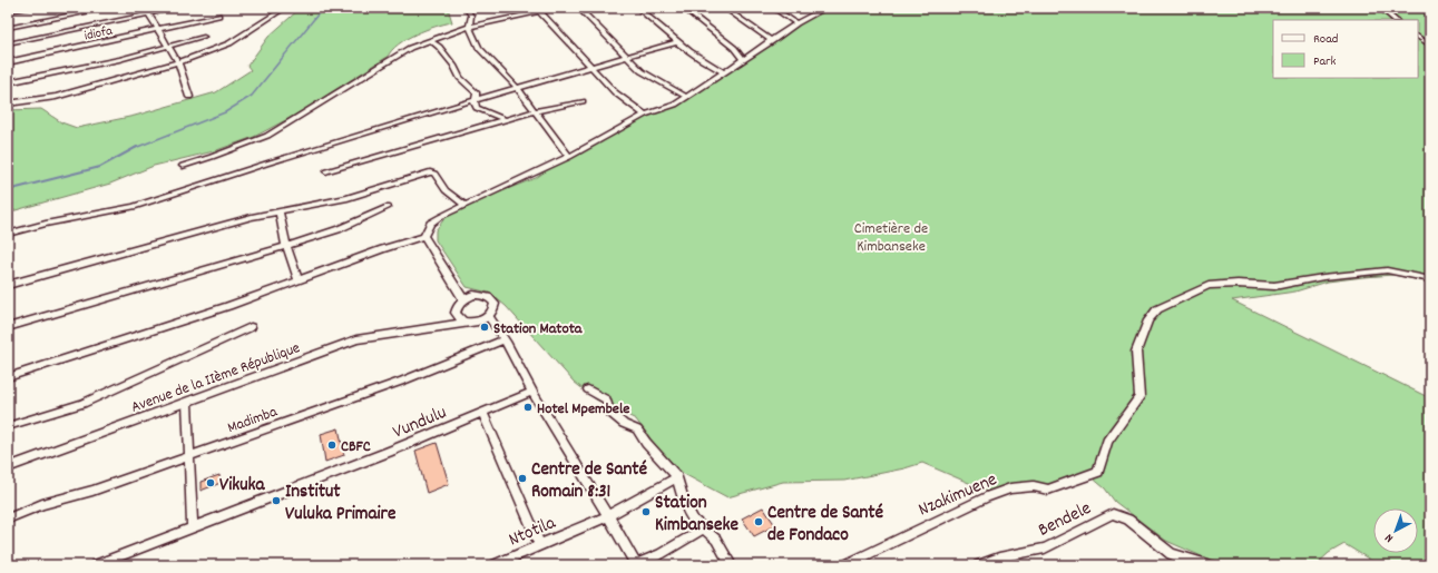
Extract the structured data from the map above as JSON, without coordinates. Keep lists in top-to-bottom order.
{
  "streets": {
    "street": [
      "idiofa",
      "Avenue de la IIème République",
      "Madimba",
      "Vundulu",
      "Nzakimuene",
      "Bendele",
      "Ntotila"
    ]
  },
  "parks": ["Cimetière de Kimbanseke"],
  "places": [
    "Station Matota",
    "Hotel Mpembele",
    "CBFC",
    "Centre de Santé Romain 8:31",
    "Vikuka",
    "Institut Vuluka Primaire",
    "Station Kimbanseke",
    "Centre de Santé de Fondaco"
  ],
  "legend": ["Road", "Park"],
  "north": "bottom left"
}
